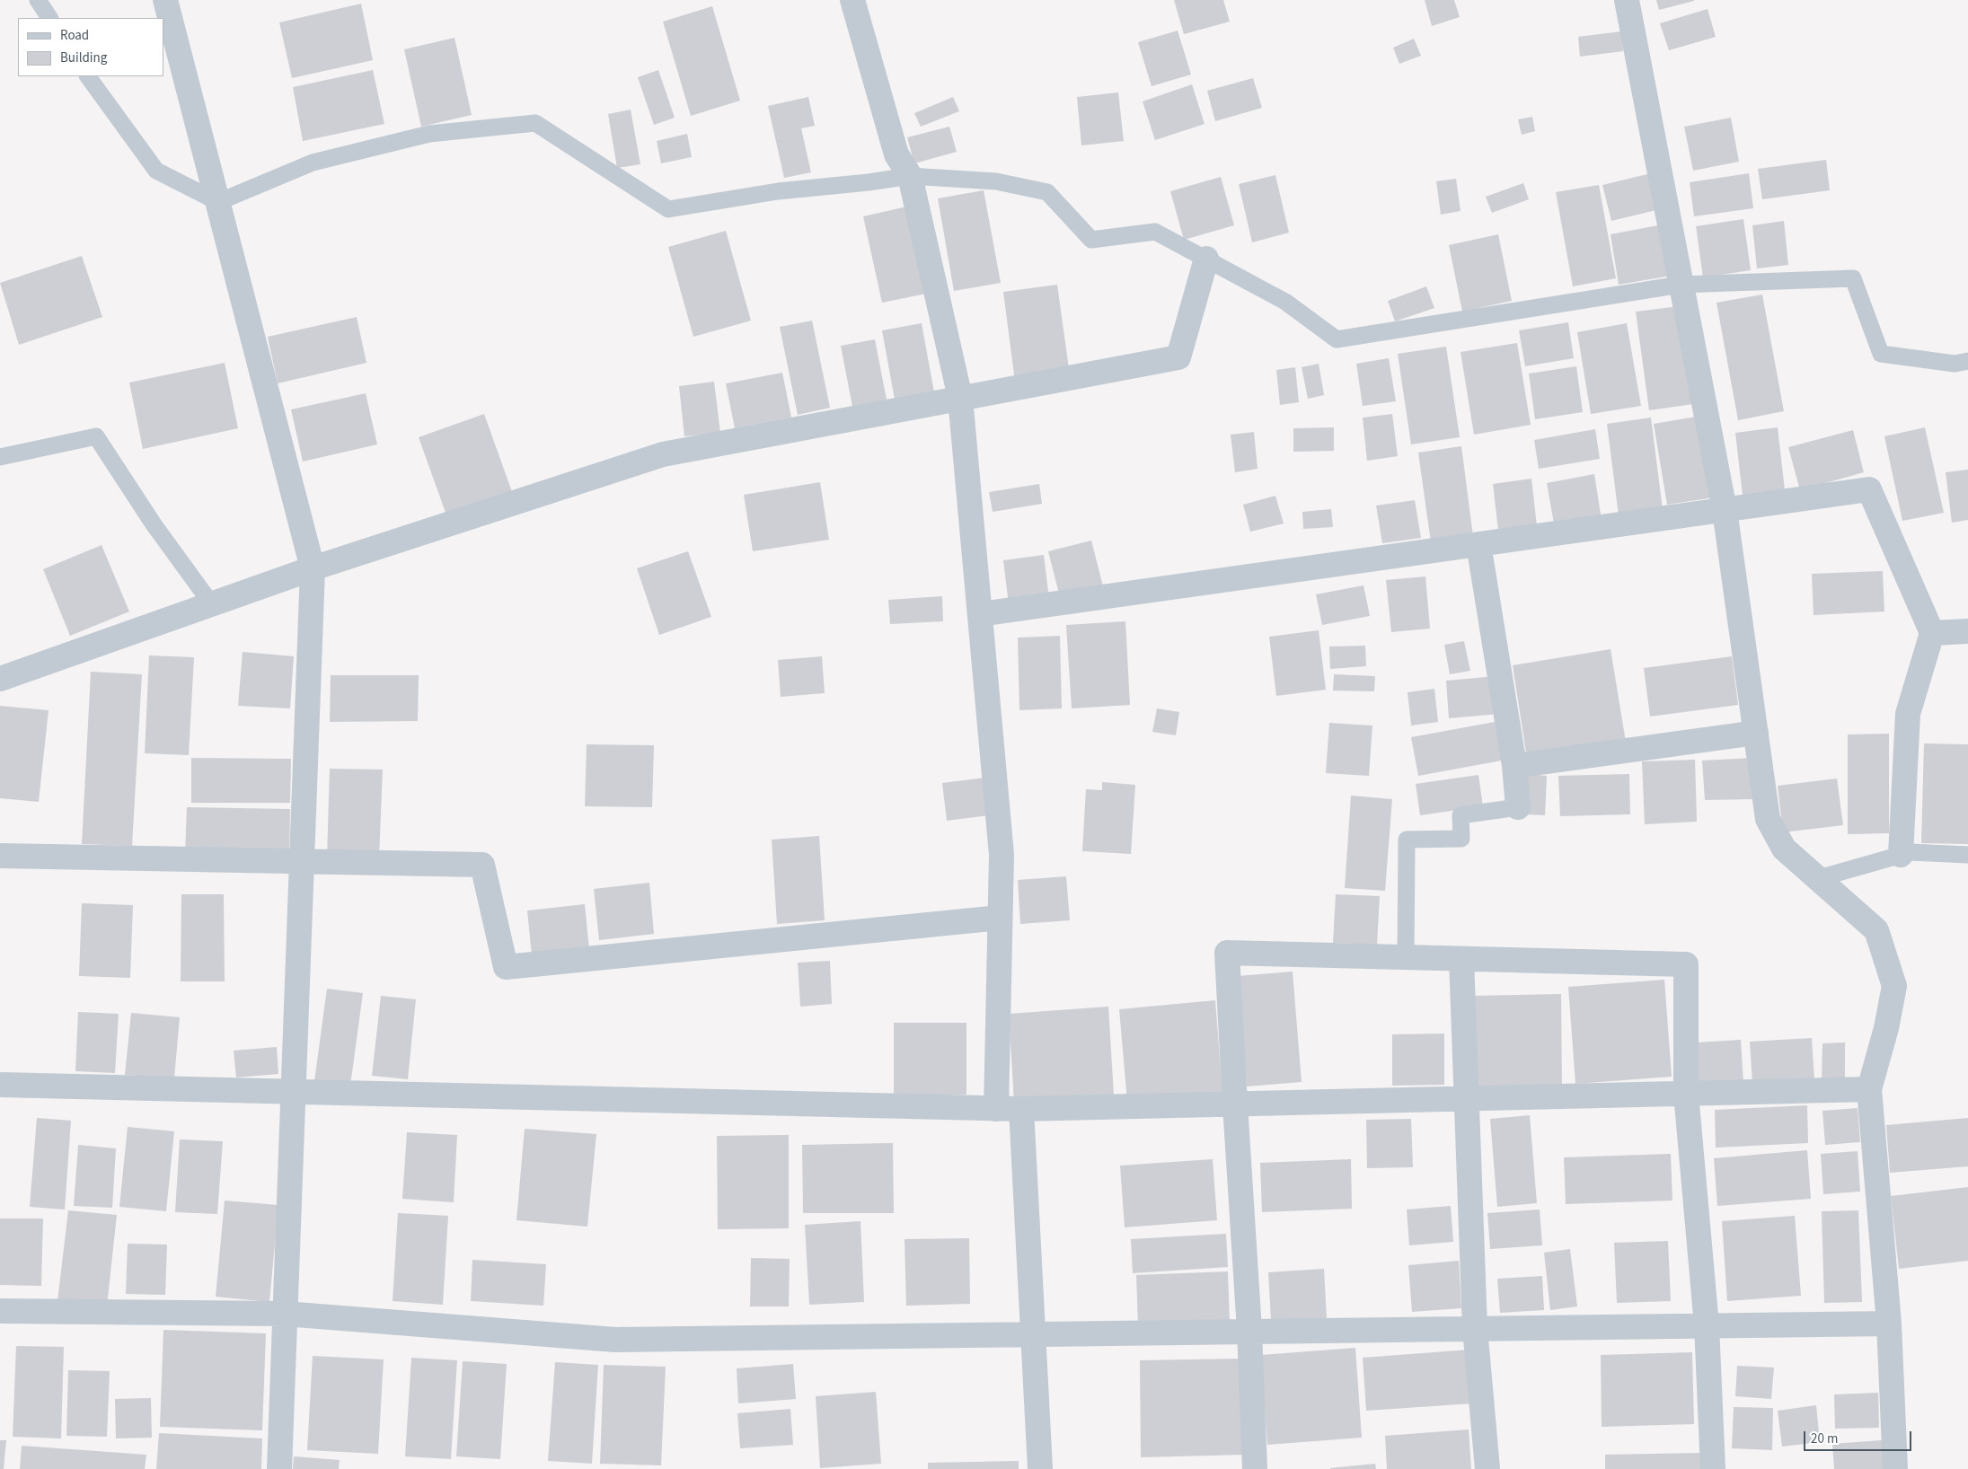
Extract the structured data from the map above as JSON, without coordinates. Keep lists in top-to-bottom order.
{
  "legend": ["Road", "Building"],
  "scale_bar": "20 m"
}
